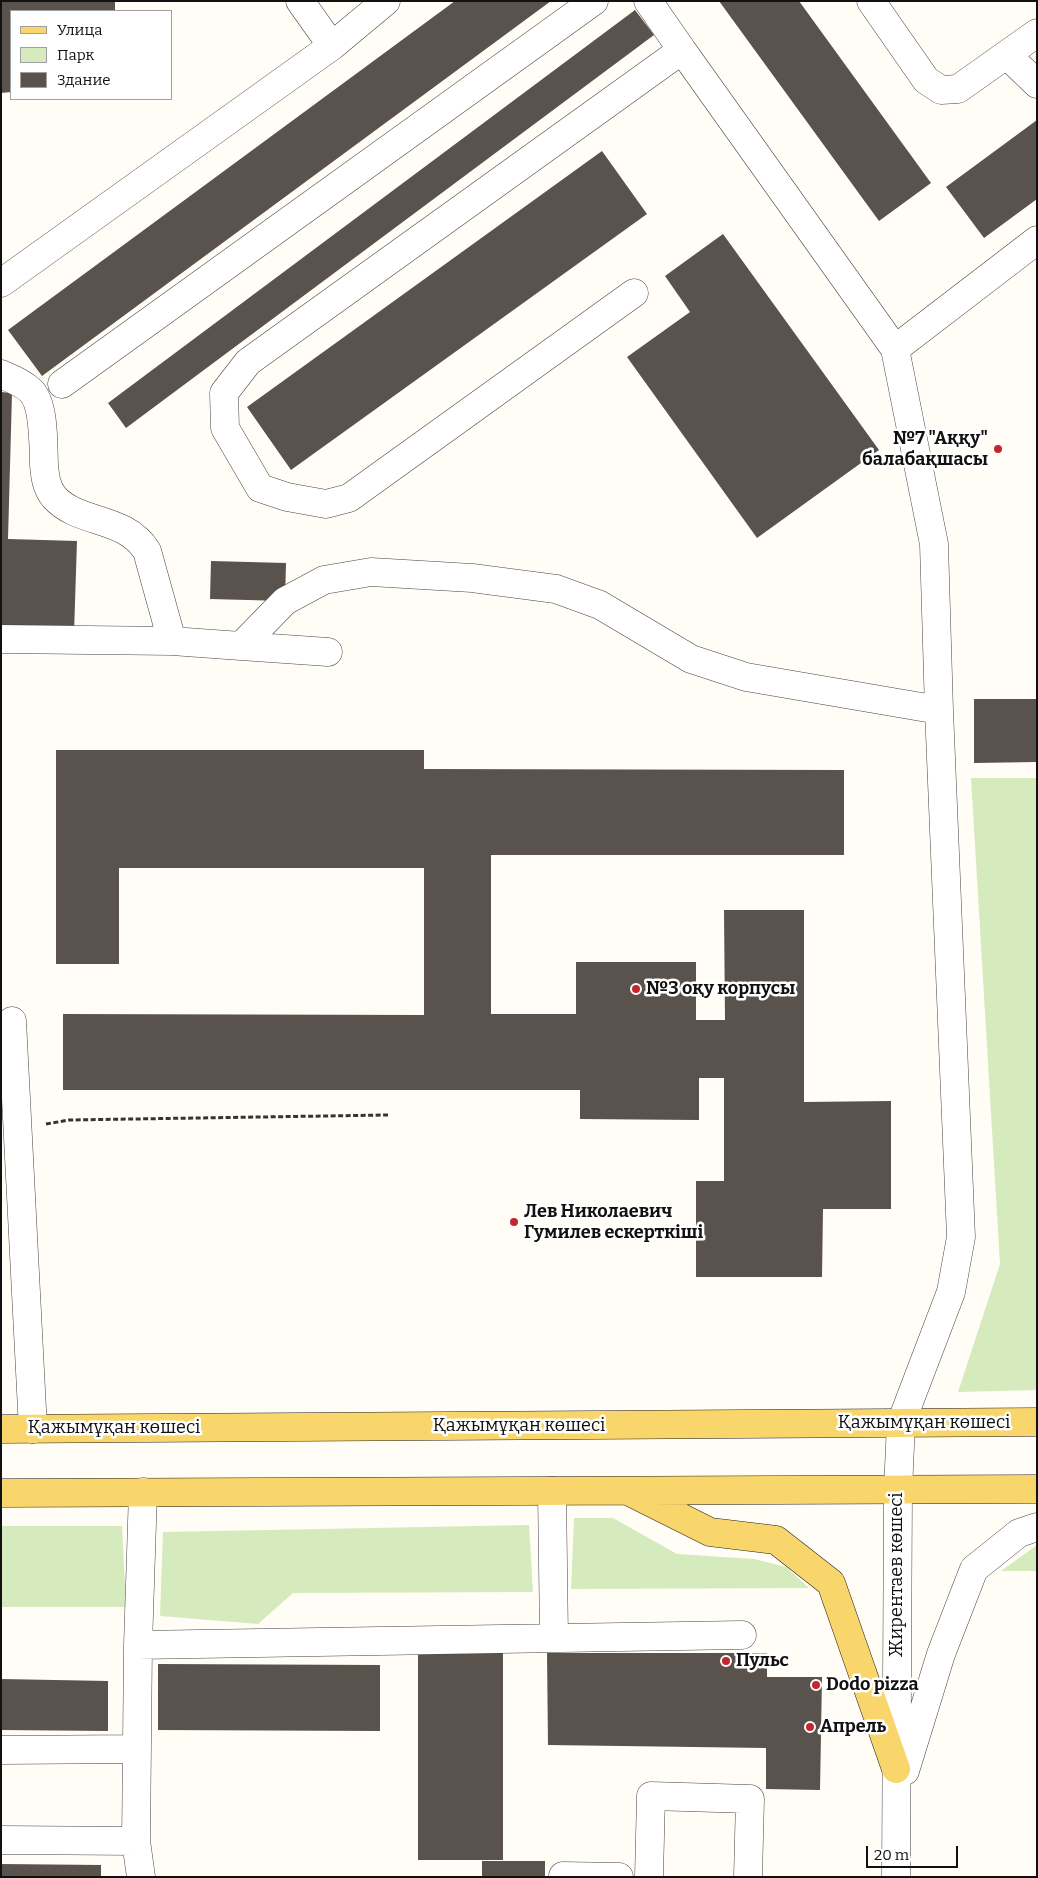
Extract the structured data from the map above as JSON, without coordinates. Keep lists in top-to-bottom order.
{
  "streets": {
    "main road": ["Қажымұқан көшесі"],
    "street": ["Жирентаев көшесі"]
  },
  "crossings": [
    ["Қажымұқан көшесі", "Жирентаев көшесі"]
  ],
  "places": [
    "№7 \"Аққу\" балабақшасы",
    "№3 оқу корпусы",
    "Лев Николаевич Гумилев ескерткіші",
    "Пульс",
    "Dodo pizza",
    "Апрель"
  ],
  "legend": ["Улица", "Парк", "Здание"],
  "scale_bar": "20 m"
}
